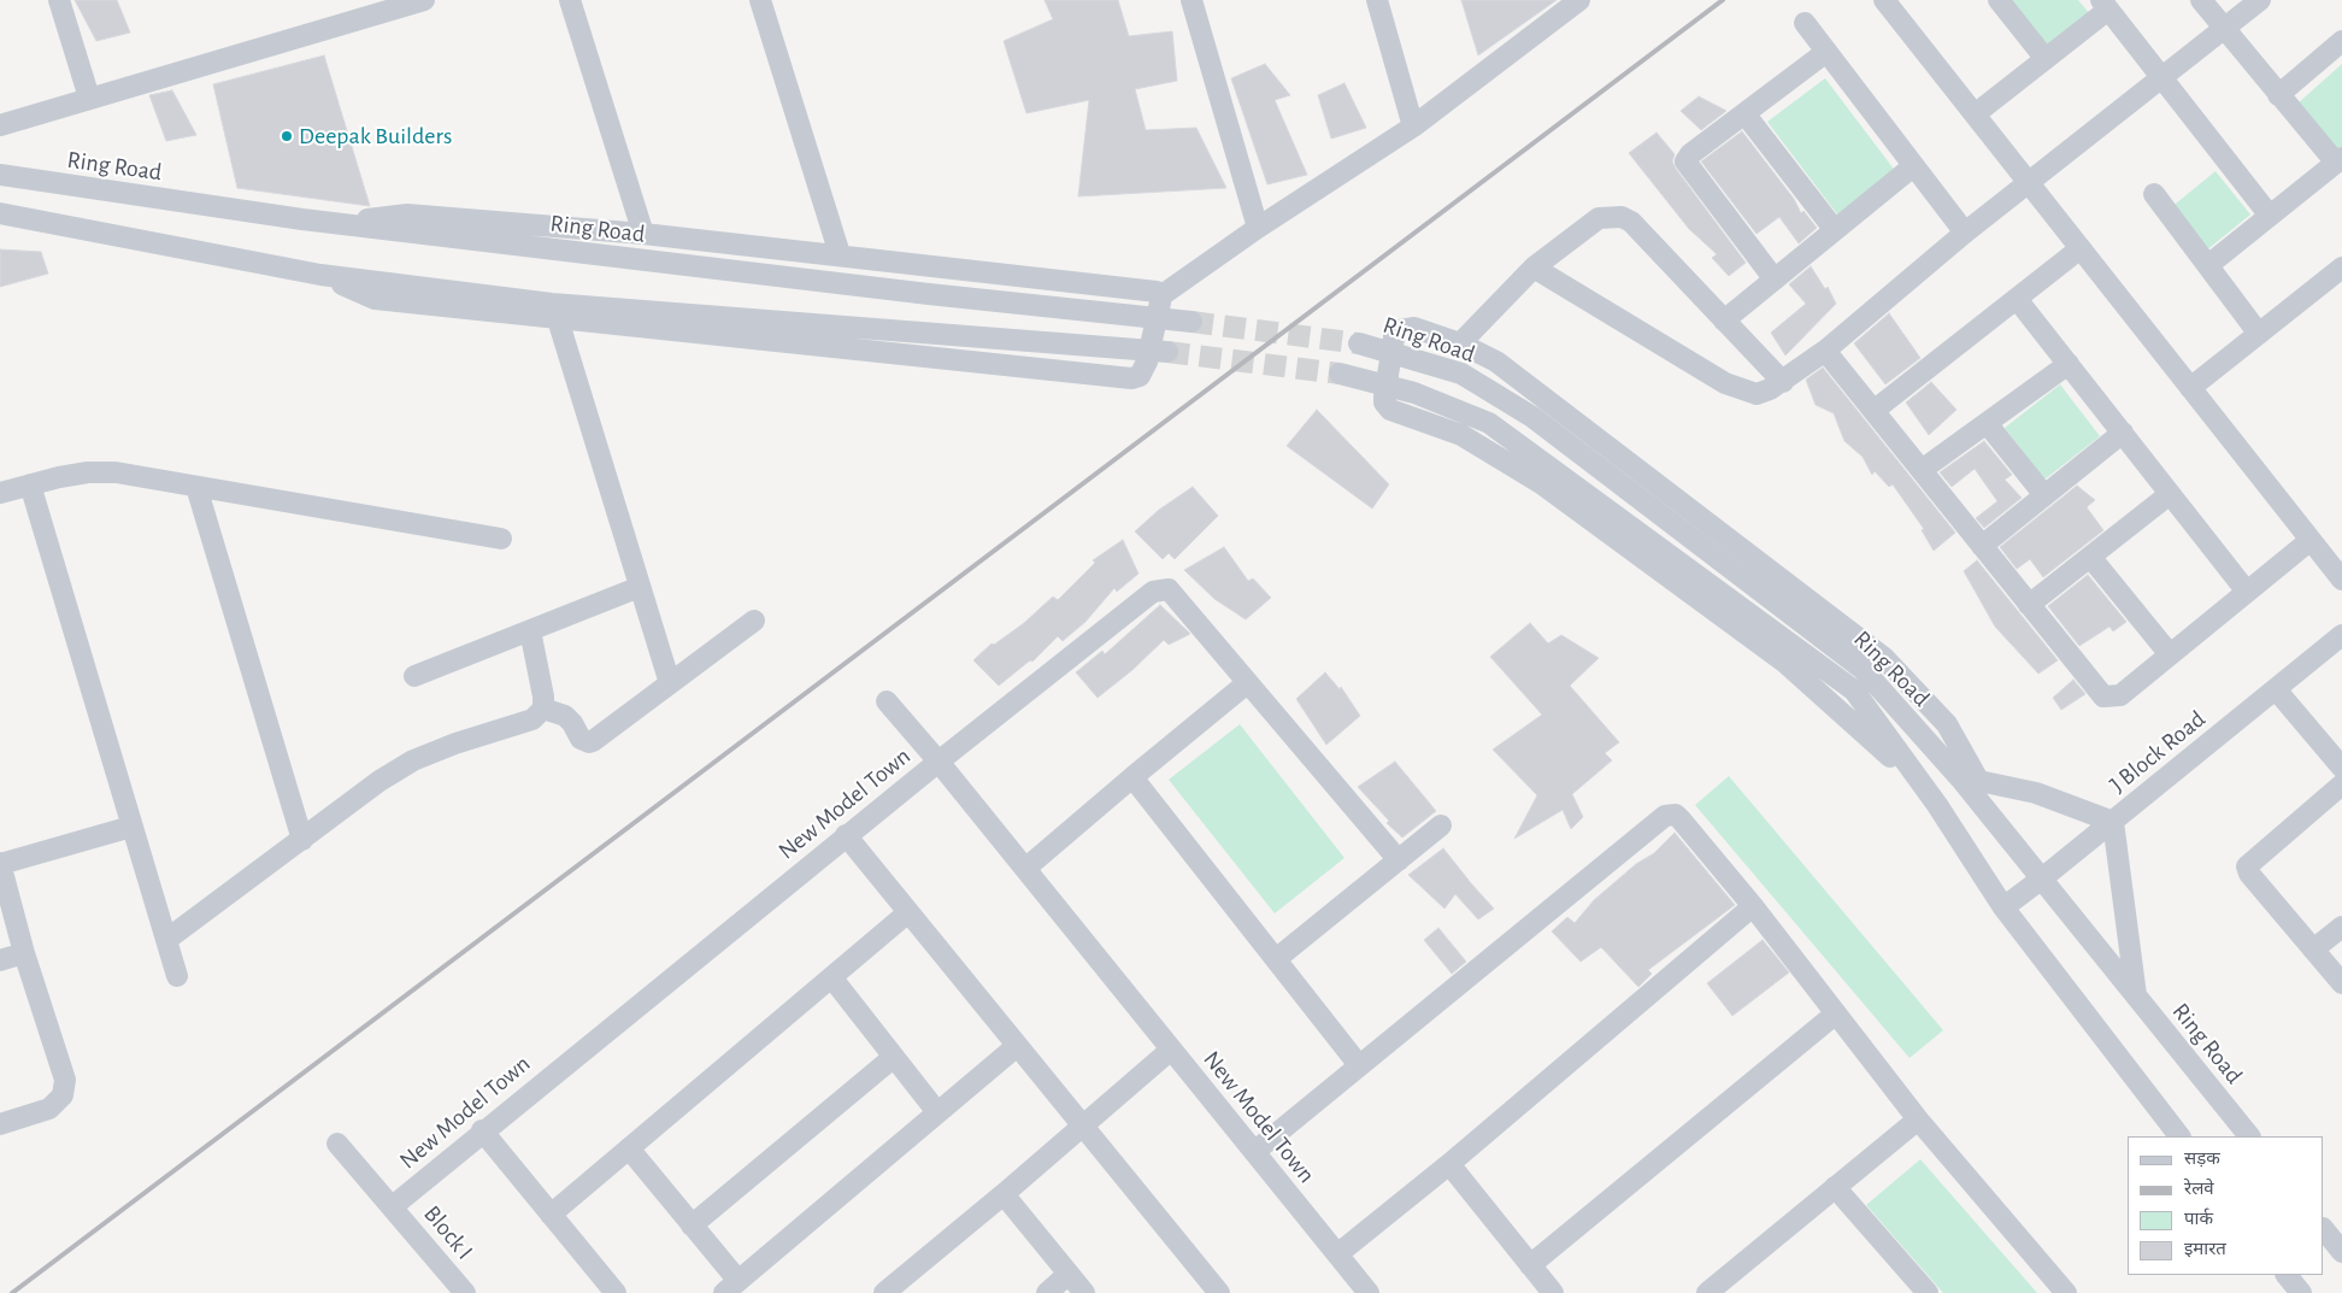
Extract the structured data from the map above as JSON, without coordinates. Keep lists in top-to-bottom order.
{
  "streets": {
    "street": [
      "Ring Road",
      "J Block Road",
      "New Model Town",
      "Block I"
    ]
  },
  "crossings": [
    ["Ring Road", "J Block Road"],
    ["New Model Town", "Block I"]
  ],
  "places": ["Deepak Builders"],
  "legend": [
    "सड़क",
    "रेलवे",
    "पार्क",
    "इमारत"
  ]
}
